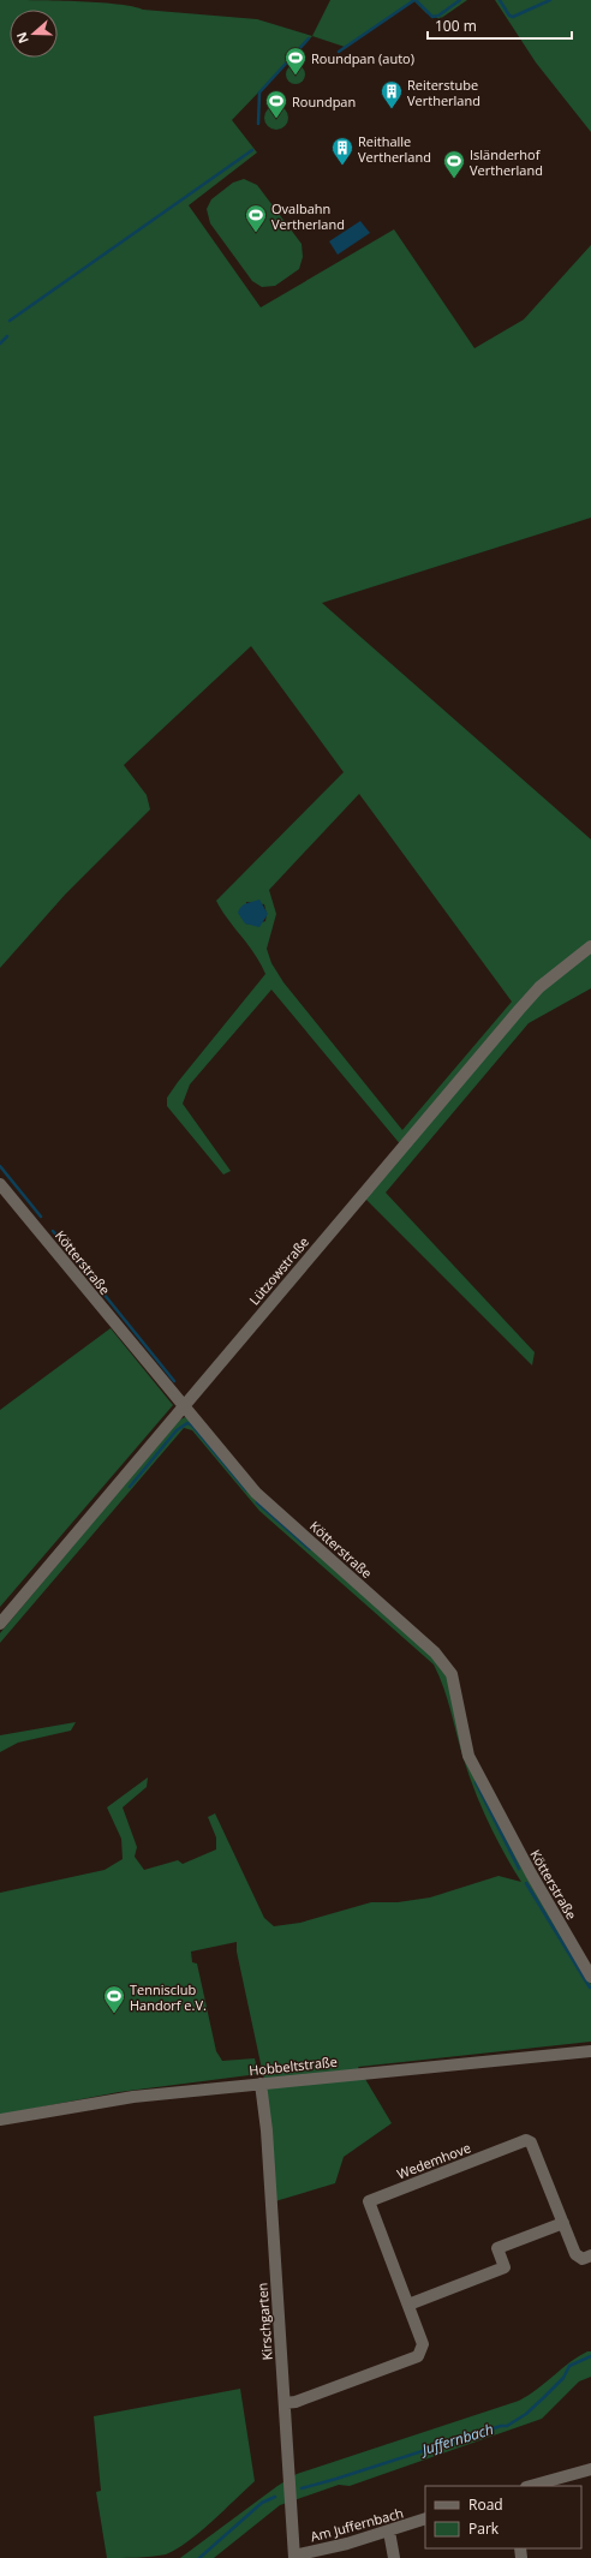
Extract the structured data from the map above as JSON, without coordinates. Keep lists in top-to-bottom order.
{
  "streets": {
    "street": [
      "Kötterstraße",
      "Lützowstraße",
      "Hobbeltstraße",
      "Wedemhove",
      "Kirschgarten",
      "Am Juffernbach"
    ]
  },
  "crossings": [
    ["Kötterstraße", "Lützowstraße"],
    ["Hobbeltstraße", "Kirschgarten"],
    ["Wedemhove", "Kirschgarten"],
    ["Kirschgarten", "Am Juffernbach"]
  ],
  "water": ["Juffernbach"],
  "places": {
    "sports": [
      "Roundpan (auto)",
      "Roundpan",
      "Isländerhof Vertherland",
      "Ovalbahn Vertherland",
      "Tennisclub Handorf e.V."
    ],
    "building": ["Reiterstube Vertherland", "Reithalle Vertherland"]
  },
  "legend": ["Road", "Park"],
  "scale_bar": "100 m",
  "north": "left"
}
